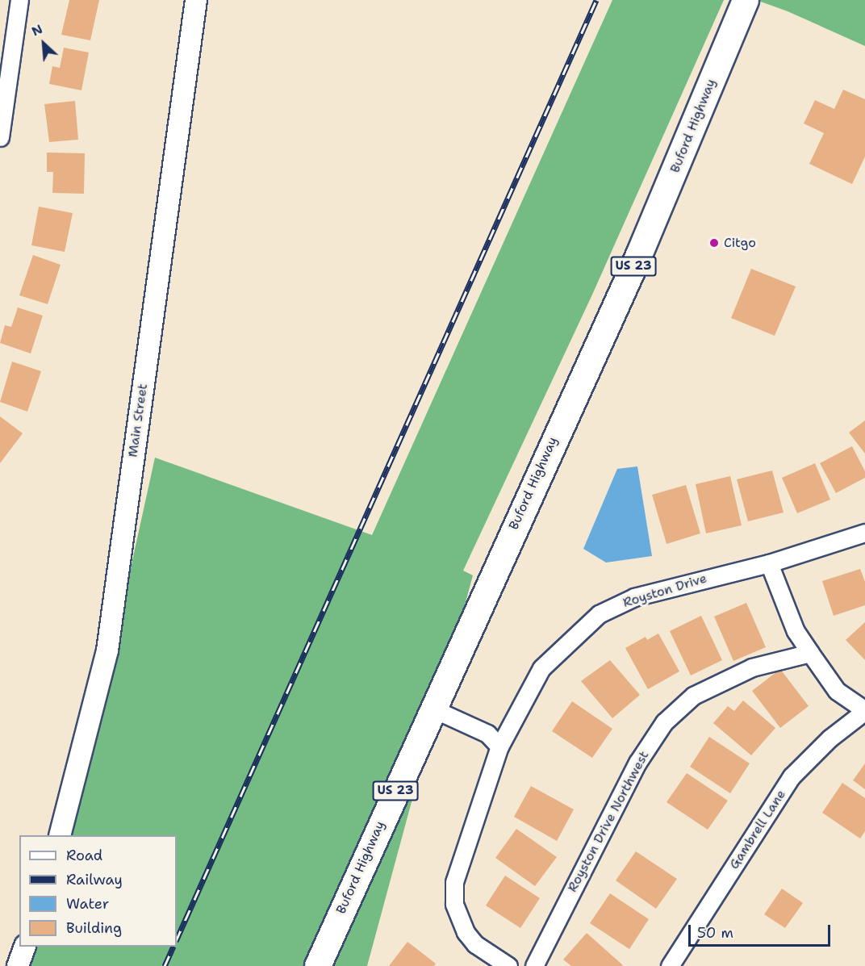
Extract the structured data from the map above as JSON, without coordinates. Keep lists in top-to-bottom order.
{
  "streets": {
    "main road": ["Buford Highway", "US 23"],
    "street": [
      "Main Street",
      "Royston Drive",
      "Royston Drive Northwest",
      "Gambrell Lane"
    ]
  },
  "places": ["Citgo"],
  "legend": [
    "Road",
    "Railway",
    "Water",
    "Building"
  ],
  "scale_bar": "50 m",
  "north": "top left"
}
